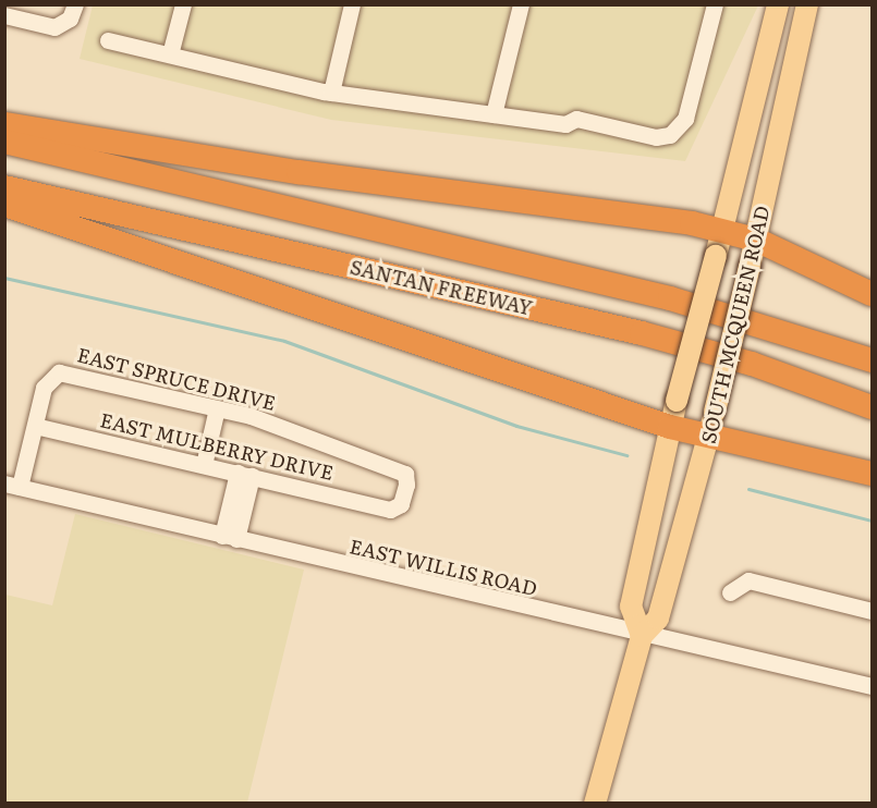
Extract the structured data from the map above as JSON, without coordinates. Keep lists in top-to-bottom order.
{
  "streets": {
    "highway": ["SANTAN FREEWAY"],
    "main road": ["SOUTH MCQUEEN ROAD"],
    "street": ["EAST SPRUCE DRIVE", "EAST MULBERRY DRIVE", "EAST WILLIS ROAD"]
  },
  "crossings": [
    ["SOUTH MCQUEEN ROAD", "EAST WILLIS ROAD"],
    ["EAST SPRUCE DRIVE", "EAST MULBERRY DRIVE"]
  ]
}
